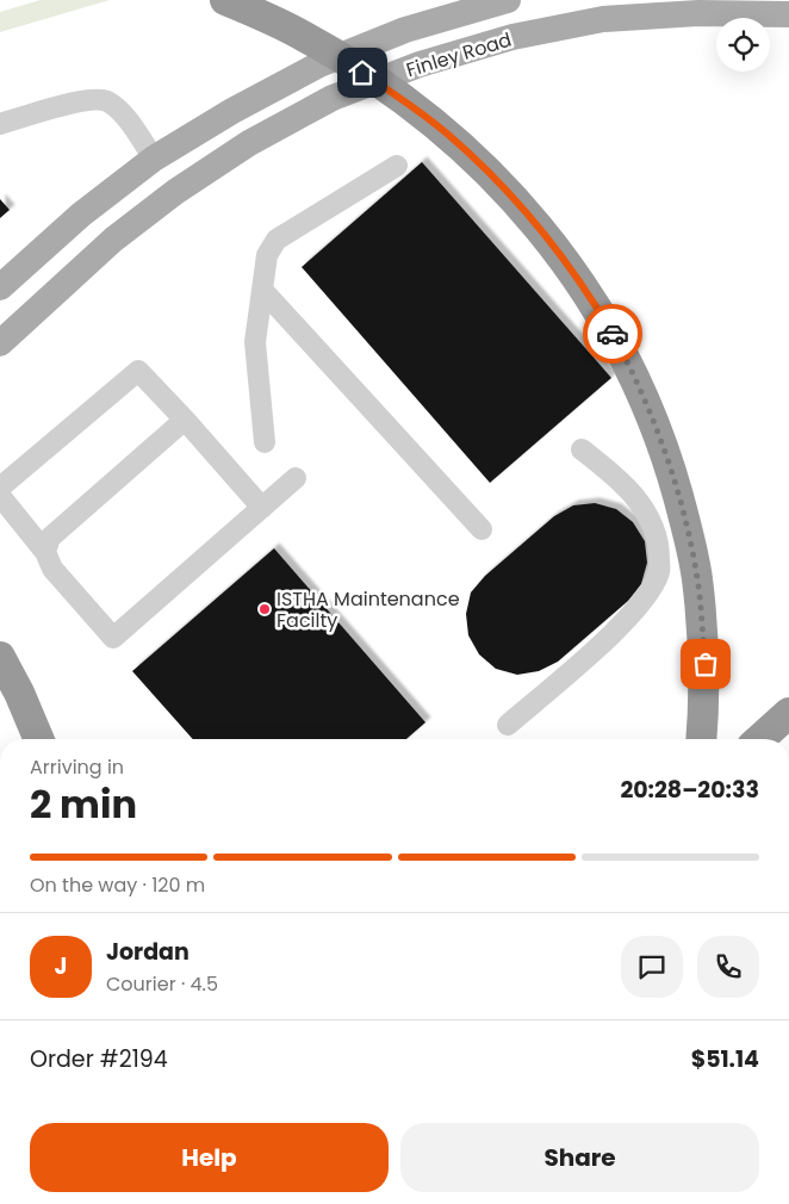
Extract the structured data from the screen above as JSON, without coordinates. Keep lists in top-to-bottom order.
{
  "streets": {
    "main road": ["Finley Road"]
  },
  "places": ["ISTHA Maintenance Facilty"],
  "page": {
    "heading": ["2 min", "Arriving in", "20:28–20:33"],
    "panel": [
      "Jordan",
      "Courier · 4.5",
      "Order #2194",
      "$51.14"
    ],
    "bar": "On the way · 120 m",
    "round": "J",
    "buttons": ["Help", "Share"]
  }
}
